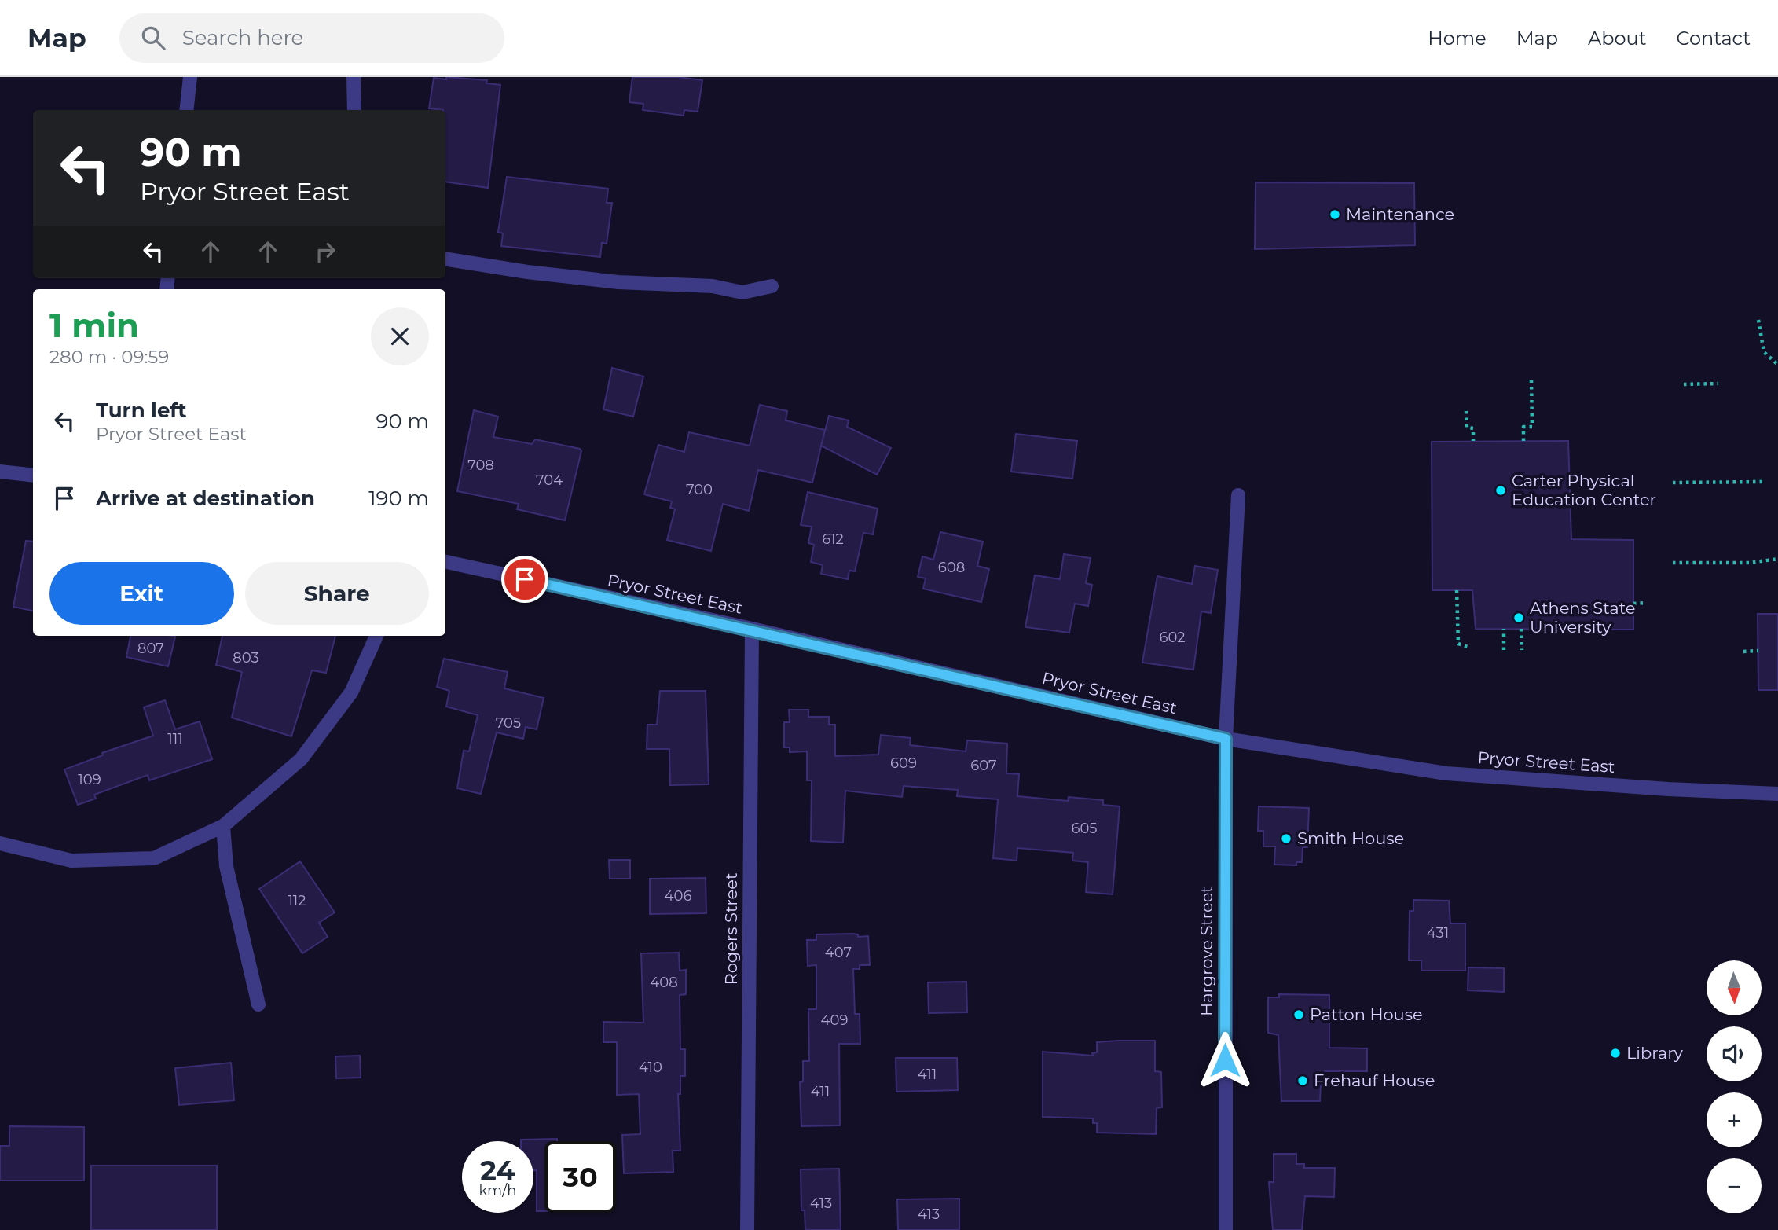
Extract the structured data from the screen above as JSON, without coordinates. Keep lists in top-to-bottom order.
{
  "streets": {
    "street": ["Pryor Street East", "Rogers Street", "Hargrove Street"]
  },
  "crossings": [
    ["Pryor Street East", "Rogers Street"],
    ["Pryor Street East", "Hargrove Street"]
  ],
  "places": [
    "Maintenance",
    "Carter Physical Education Center",
    "Athens State University",
    "Smith House",
    "Patton House",
    "Library",
    "Frehauf House"
  ],
  "house_numbers": [
    "708",
    "704",
    "700",
    "612",
    "608",
    "602",
    "807",
    "803",
    "705",
    "111",
    "609",
    "607",
    "109",
    "605",
    "406",
    "112",
    "431",
    "407",
    "408",
    "409",
    "410",
    "411",
    "411",
    "413",
    "413"
  ],
  "north": "bottom",
  "page": {
    "header": "Map",
    "search": "Search here",
    "nav": [
      "Home",
      "Map",
      "About",
      "Contact"
    ],
    "turn": ["90 m", "Pryor Street East"],
    "heading": ["1 min", "280 m · 09:59"],
    "list": [
      {
        "name": "Turn left",
        "note": "Pryor Street East",
        "value": "90 m"
      },
      {
        "name": "Arrive at destination",
        "value": "190 m"
      }
    ],
    "buttons": ["Exit", "Share"],
    "map_buttons": ["+", "−"],
    "speed": "24 km/h",
    "limit": "30"
  }
}
